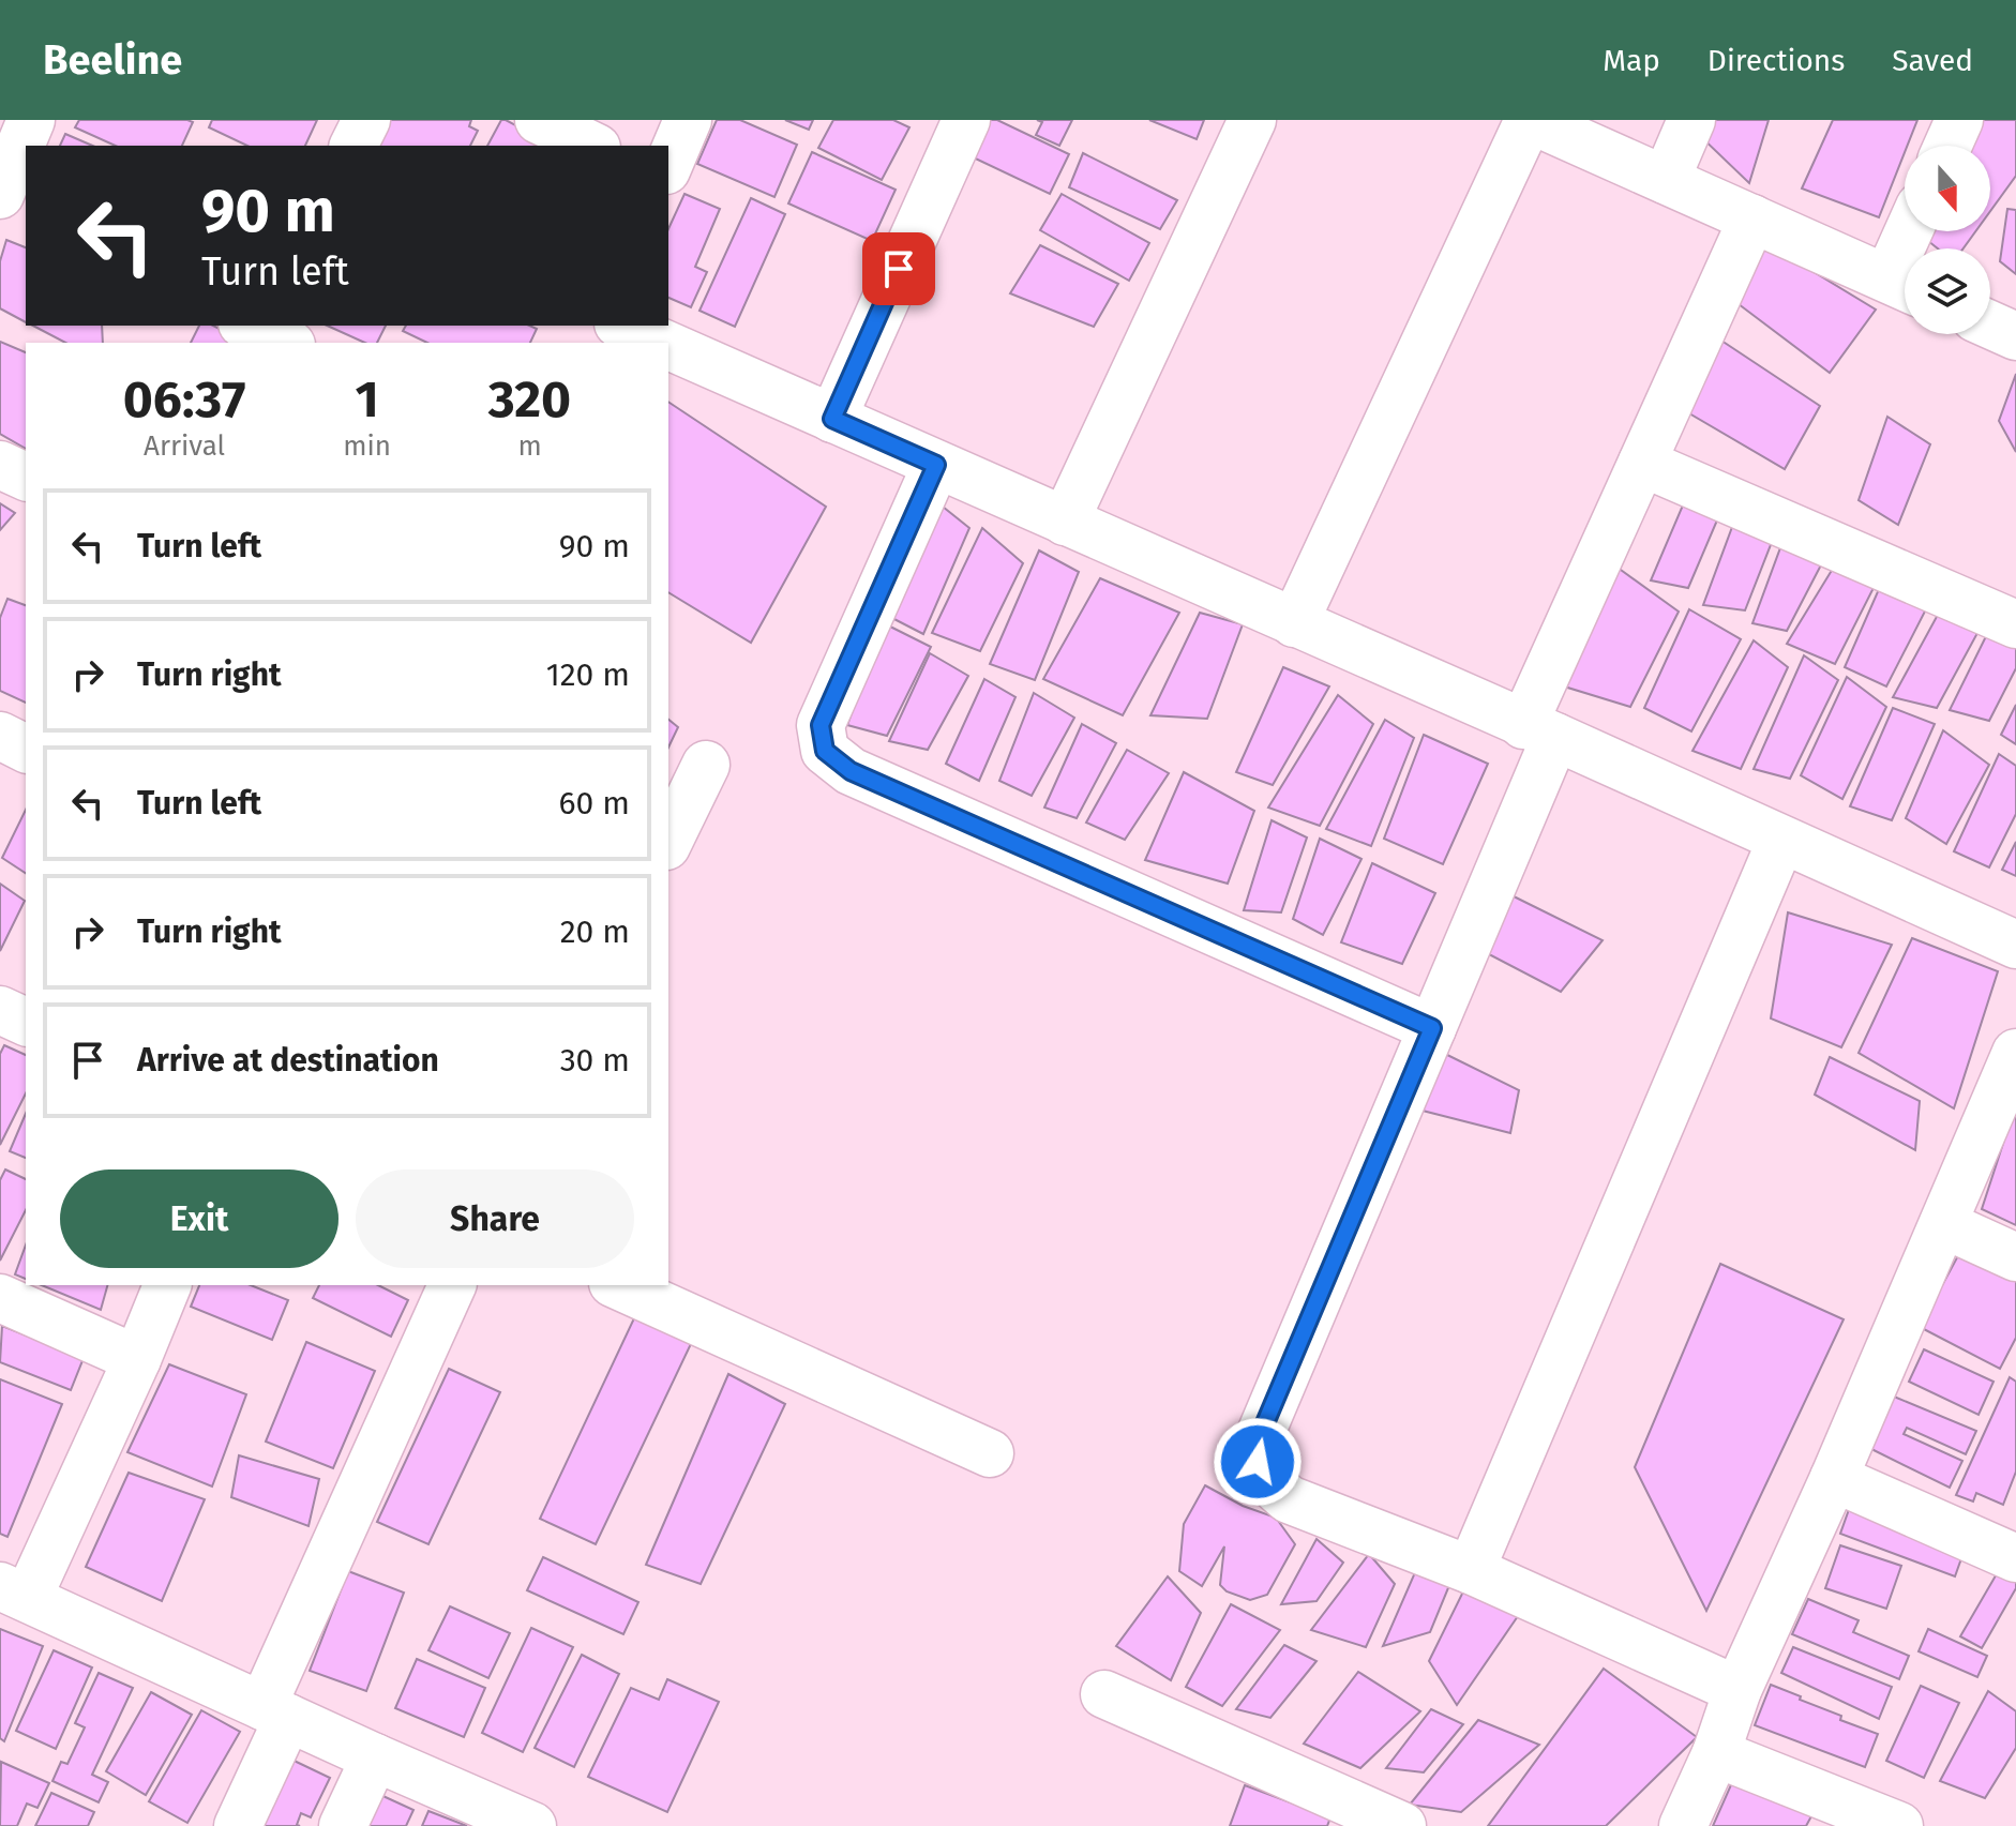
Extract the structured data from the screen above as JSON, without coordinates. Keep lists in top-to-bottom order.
{
  "north": "bottom",
  "page": {
    "header": "Beeline",
    "nav": ["Map", "Directions", "Saved"],
    "turn": ["90 m", "Turn left"],
    "eta": [
      "06:37",
      "Arrival",
      "1",
      "min",
      "320",
      "m"
    ],
    "list": [
      {
        "name": "Turn left",
        "value": "90 m"
      },
      {
        "name": "Turn right",
        "value": "120 m"
      },
      {
        "name": "Turn left",
        "value": "60 m"
      },
      {
        "name": "Turn right",
        "value": "20 m"
      },
      {
        "name": "Arrive at destination",
        "value": "30 m"
      }
    ],
    "buttons": ["Exit", "Share"]
  }
}
